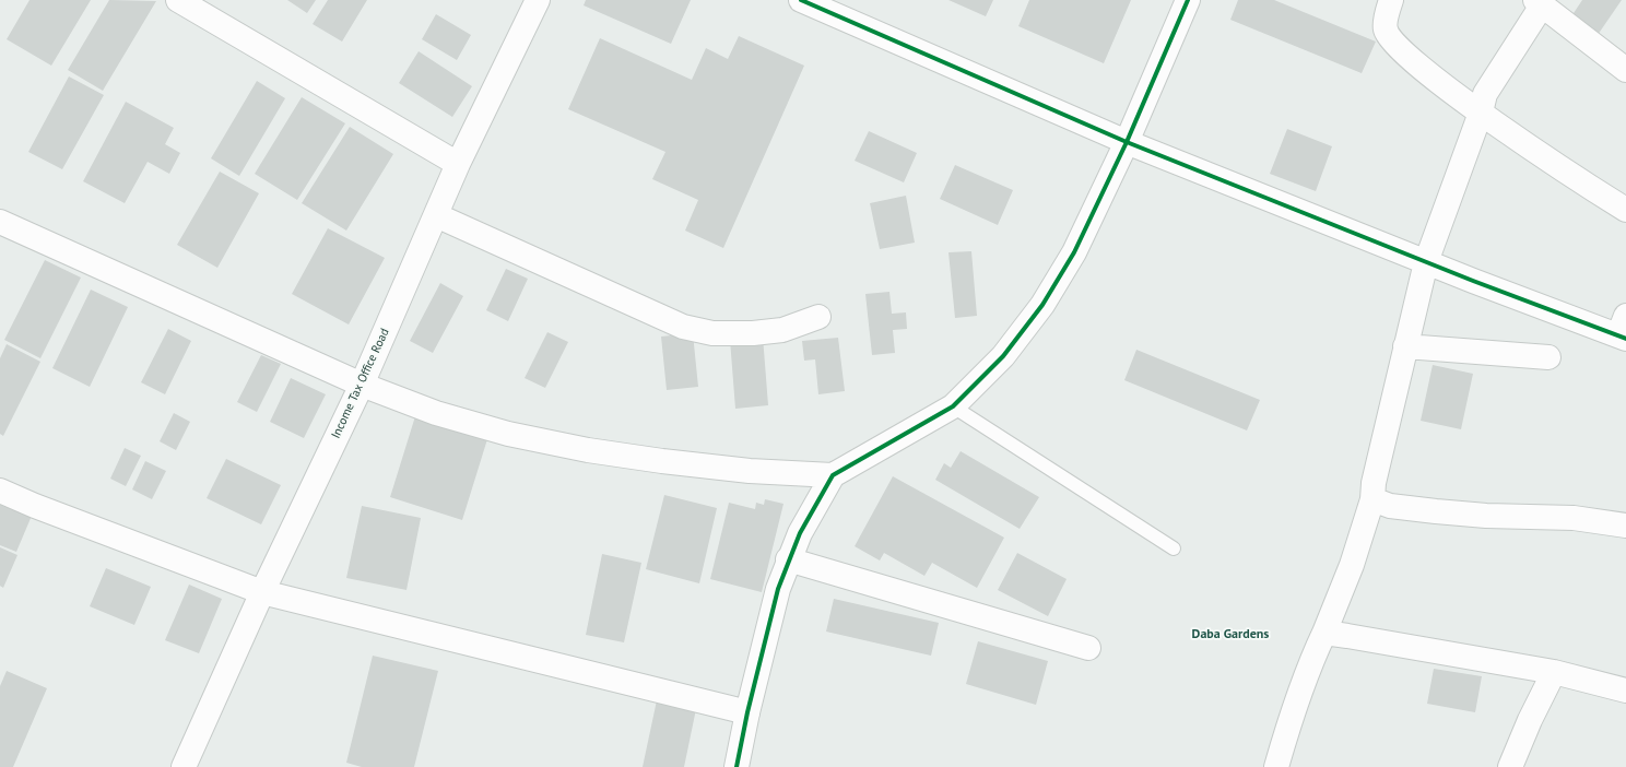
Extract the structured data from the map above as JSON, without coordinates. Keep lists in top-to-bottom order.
{
  "streets": {
    "street": ["Income Tax Office Road"]
  },
  "districts": ["Daba Gardens"]
}
